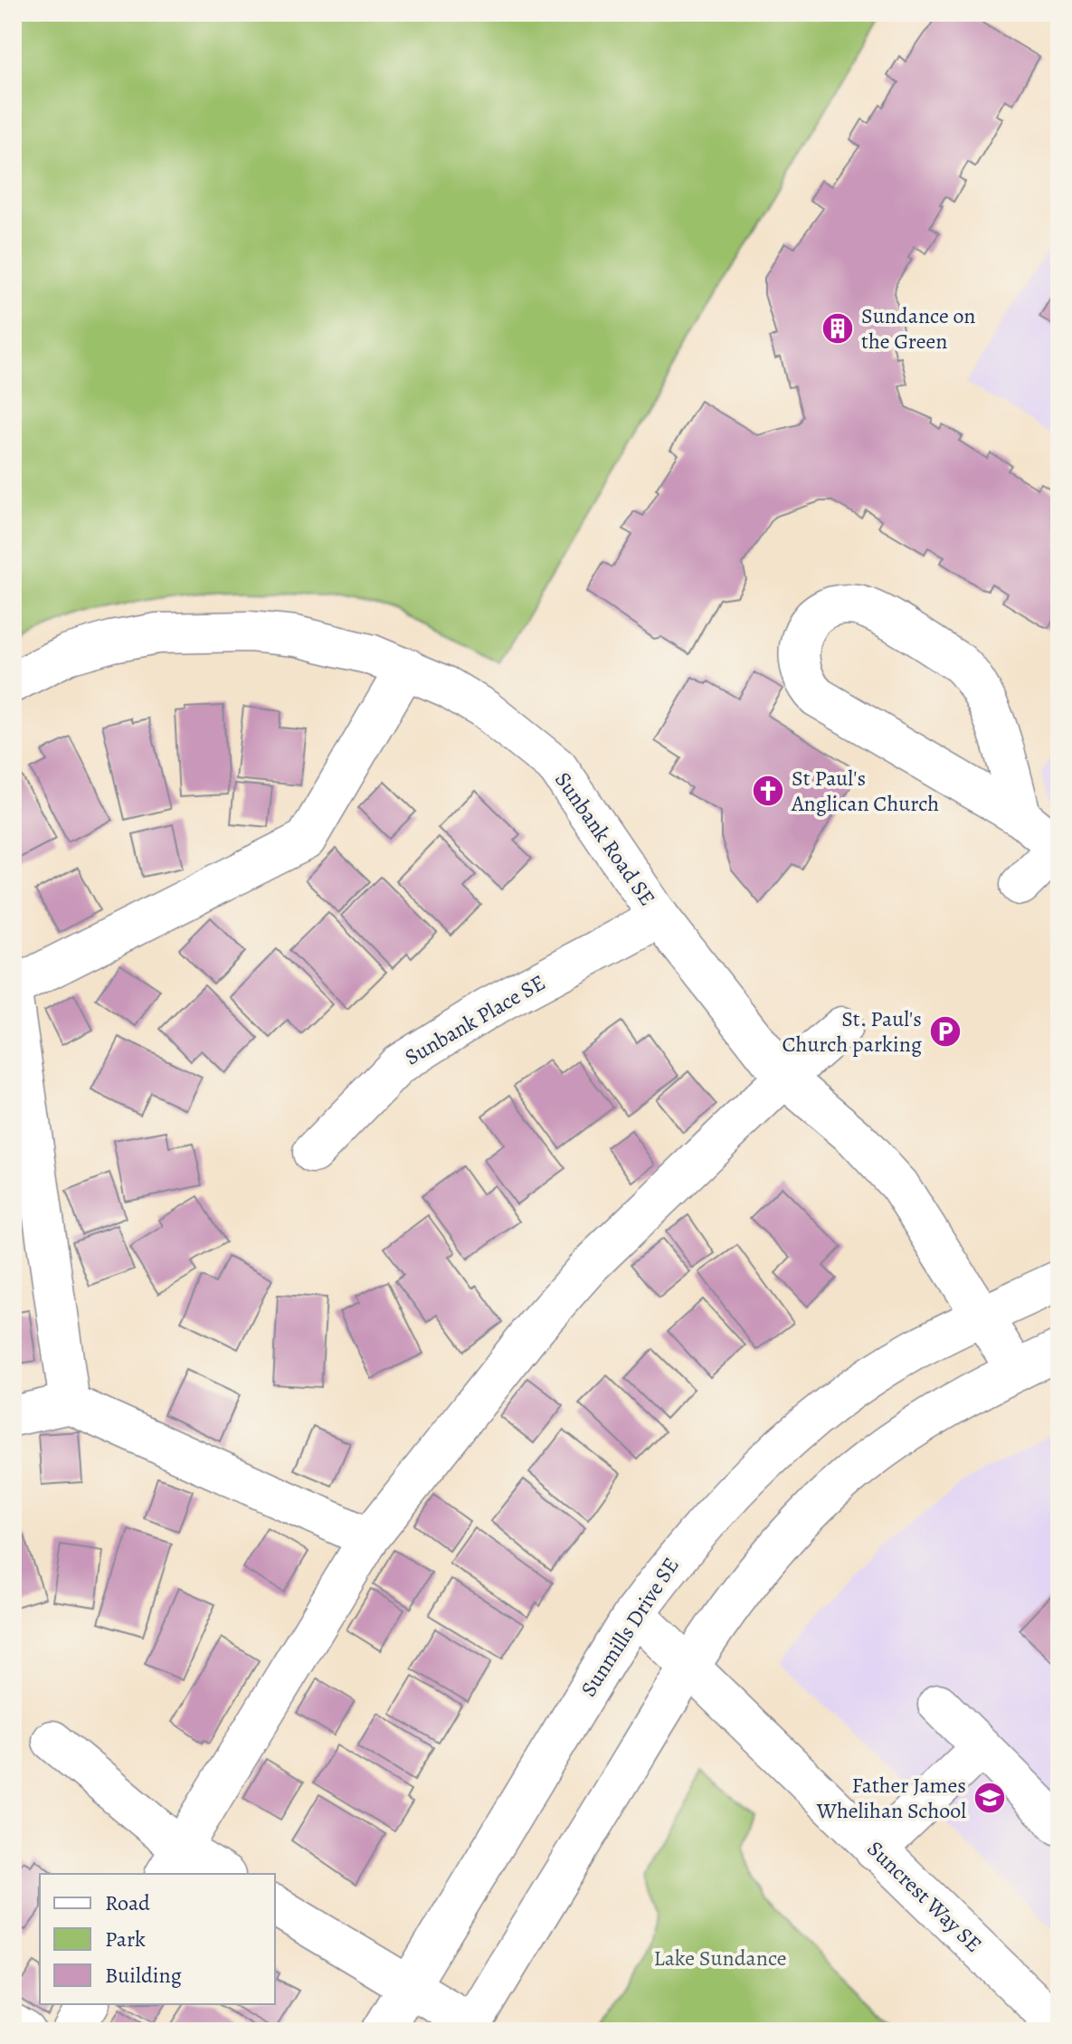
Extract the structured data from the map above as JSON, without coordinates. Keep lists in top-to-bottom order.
{
  "streets": {
    "street": [
      "Sunbank Road SE",
      "Sunbank Place SE",
      "Sunmills Drive SE",
      "Suncrest Way SE"
    ]
  },
  "crossings": [
    ["Sunbank Road SE", "Sunbank Place SE"],
    ["Sunbank Road SE", "Sunmills Drive SE"],
    ["Sunmills Drive SE", "Suncrest Way SE"]
  ],
  "parks": ["Lake Sundance"],
  "places": {
    "building": ["Sundance on the Green"],
    "church": ["St Paul's Anglican Church"],
    "parking": ["St. Paul's Church parking"],
    "school or university": ["Father James Whelihan School"]
  },
  "legend": ["Road", "Park", "Building"]
}
